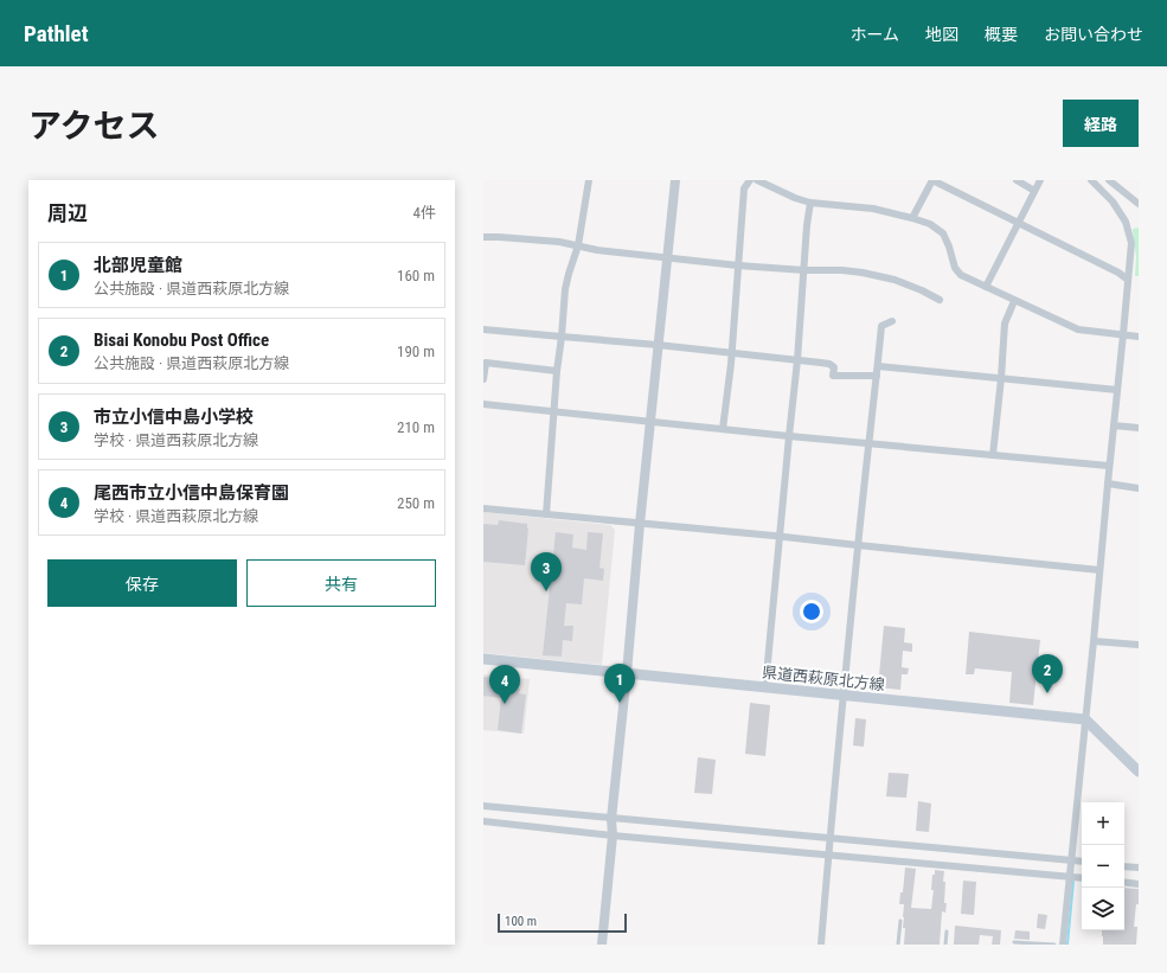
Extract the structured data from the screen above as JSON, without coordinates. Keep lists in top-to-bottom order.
{
  "streets": {
    "main road": ["県道西萩原北方線"]
  },
  "scale_bar": "100 m",
  "page": {
    "header": "Pathlet",
    "nav": [
      "ホーム",
      "地図",
      "概要",
      "お問い合わせ"
    ],
    "title": "アクセス",
    "buttons": [
      "経路",
      ["保存", "共有"]
    ],
    "heading": ["周辺", "4件"],
    "list": [
      {
        "mark": "1",
        "name": "北部児童館",
        "note": "公共施設 · 県道西萩原北方線",
        "value": "160 m"
      },
      {
        "mark": "2",
        "name": "Bisai Konobu Post Office",
        "note": "公共施設 · 県道西萩原北方線",
        "value": "190 m"
      },
      {
        "mark": "3",
        "name": "市立小信中島小学校",
        "note": "学校 · 県道西萩原北方線",
        "value": "210 m"
      },
      {
        "mark": "4",
        "name": "尾西市立小信中島保育園",
        "note": "学校 · 県道西萩原北方線",
        "value": "250 m"
      }
    ],
    "pins": [
      "3",
      "2",
      "1",
      "4"
    ],
    "map_buttons": ["+", "−"],
    "scale": "100 m"
  }
}
